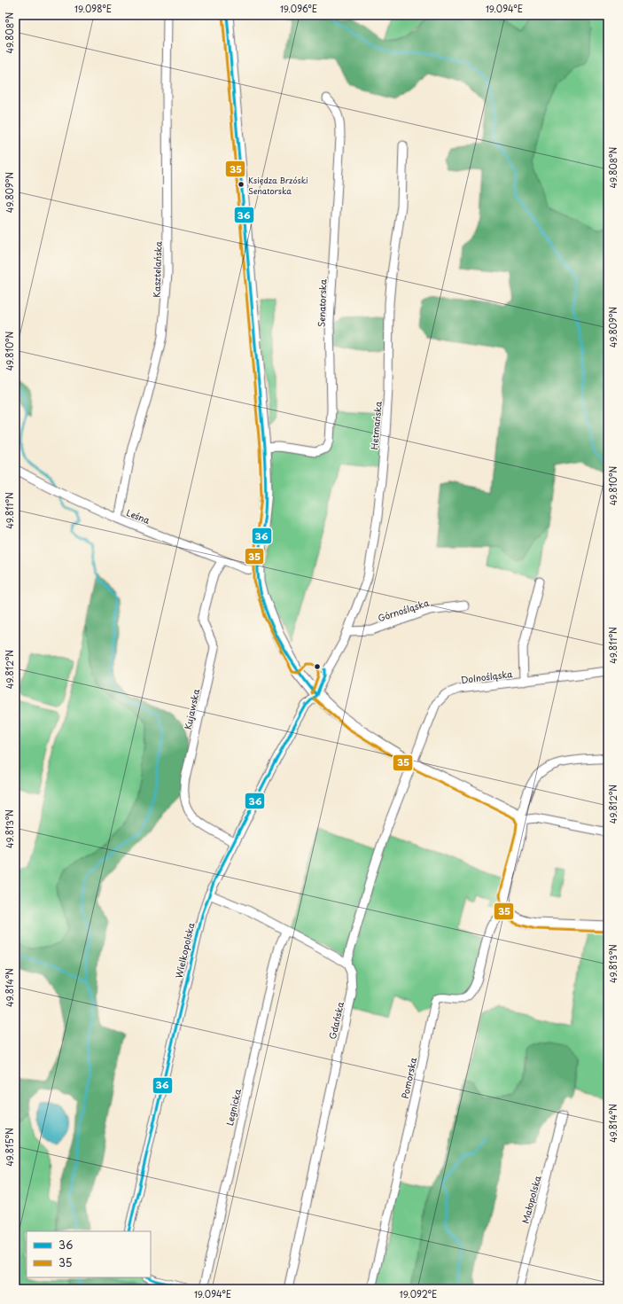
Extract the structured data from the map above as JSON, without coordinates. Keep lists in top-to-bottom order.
{
  "streets": {
    "street": [
      "Kasztelańska",
      "Senatorska",
      "Hetmańska",
      "Leśna",
      "Górnośląska",
      "Dolnośląska",
      "Kujawska",
      "Wielkopolska",
      "Gdańska",
      "Pomorska",
      "Legnicka",
      "Małopolska"
    ]
  },
  "crossings": [
    ["Kasztelańska", "Leśna"],
    ["Hetmańska", "Górnośląska"],
    ["Hetmańska", "Wielkopolska"],
    ["Leśna", "Kujawska"],
    ["Kujawska", "Wielkopolska"]
  ],
  "places": ["Księdza Brzóski Senatorska"],
  "lines": ["transit line 36", "transit line 35"],
  "legend": ["36", "35"],
  "coordinates": [
    "19.098°E",
    "19.096°E",
    "19.094°E",
    "49.808°N",
    "49.809°N",
    "49.810°N",
    "49.811°N",
    "49.812°N",
    "49.813°N",
    "49.814°N",
    "49.815°N",
    "19.092°E"
  ]
}
